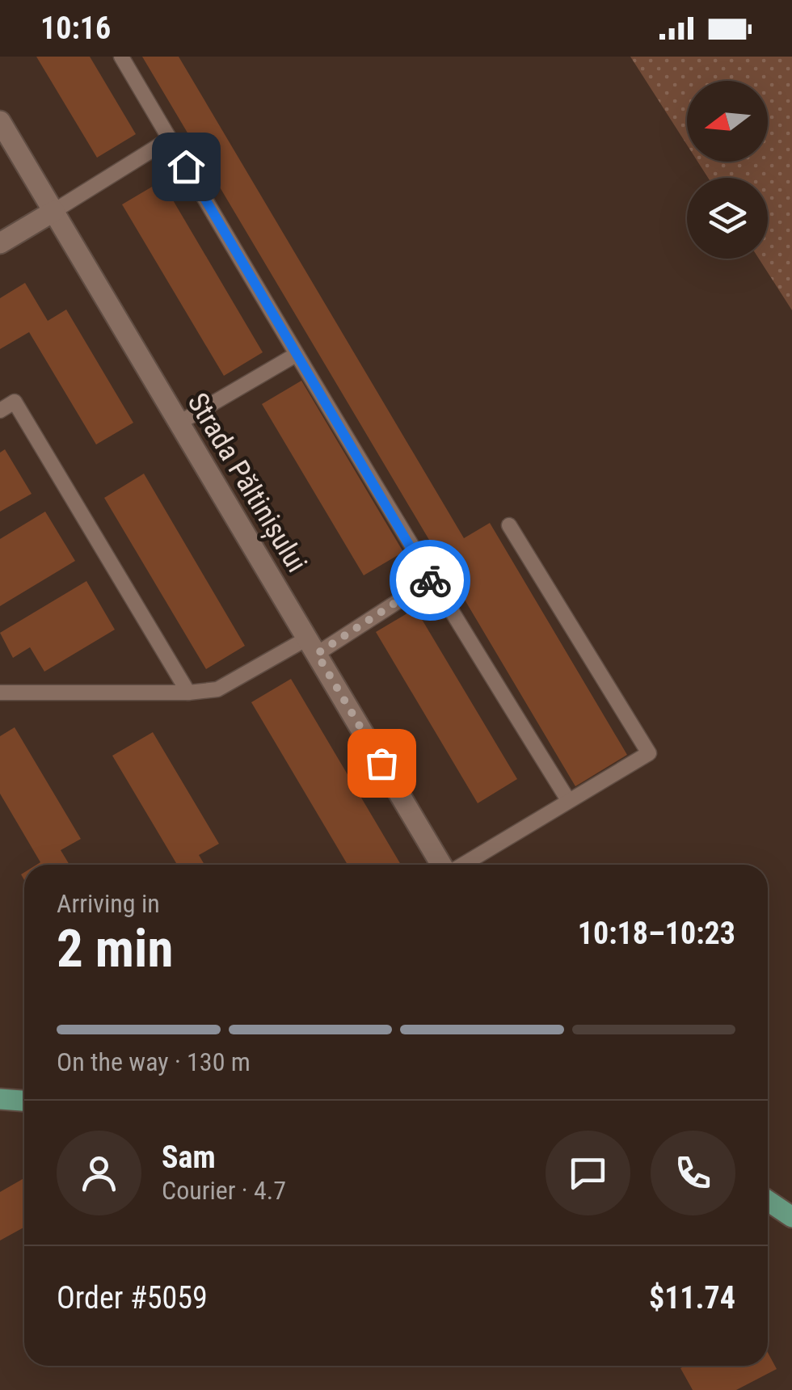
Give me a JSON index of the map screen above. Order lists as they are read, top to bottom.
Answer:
{
  "streets": {
    "street": ["Strada Păltinișului"]
  },
  "north": "left",
  "page": {
    "status": "10:16",
    "heading": ["2 min", "Arriving in", "10:18–10:23"],
    "panel": [
      "Sam",
      "Courier · 4.7",
      "Order #5059",
      "$11.74"
    ],
    "bar": "On the way · 130 m"
  }
}
